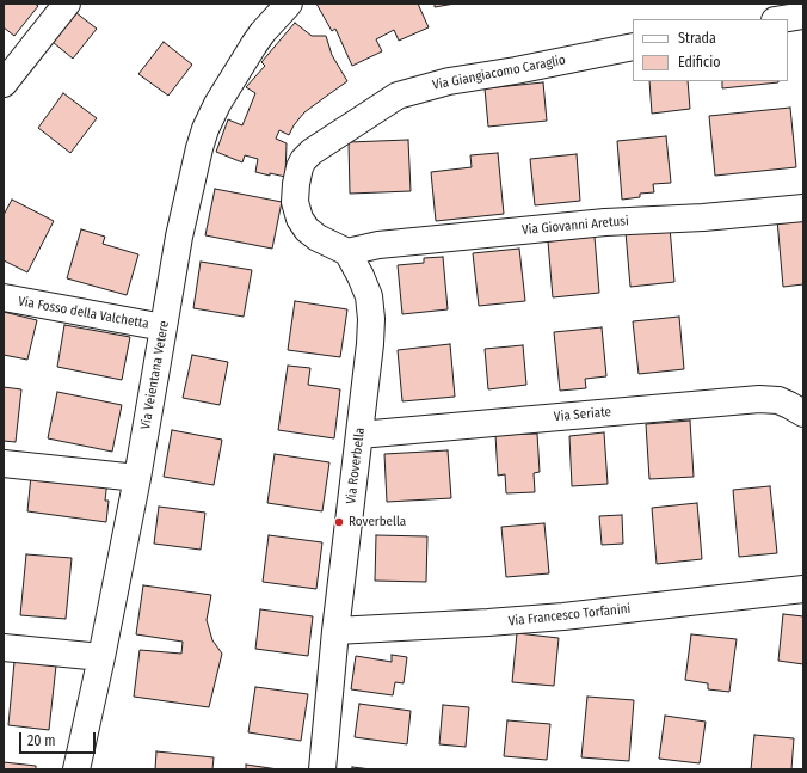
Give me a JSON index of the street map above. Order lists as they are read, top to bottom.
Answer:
{
  "streets": {
    "street": [
      "Via Giangiacomo Caraglio",
      "Via Giovanni Aretusi",
      "Via Fosso della Valchetta",
      "Via Veientana Vetere",
      "Via Seriate",
      "Via Roverbella",
      "Via Francesco Torfanini"
    ]
  },
  "crossings": [
    ["Via Giangiacomo Caraglio", "Via Giovanni Aretusi"],
    ["Via Giangiacomo Caraglio", "Via Roverbella"],
    ["Via Giovanni Aretusi", "Via Roverbella"],
    ["Via Fosso della Valchetta", "Via Veientana Vetere"],
    ["Via Seriate", "Via Roverbella"],
    ["Via Roverbella", "Via Francesco Torfanini"]
  ],
  "places": ["Roverbella"],
  "legend": ["Strada", "Edificio"],
  "scale_bar": "20 m"
}
